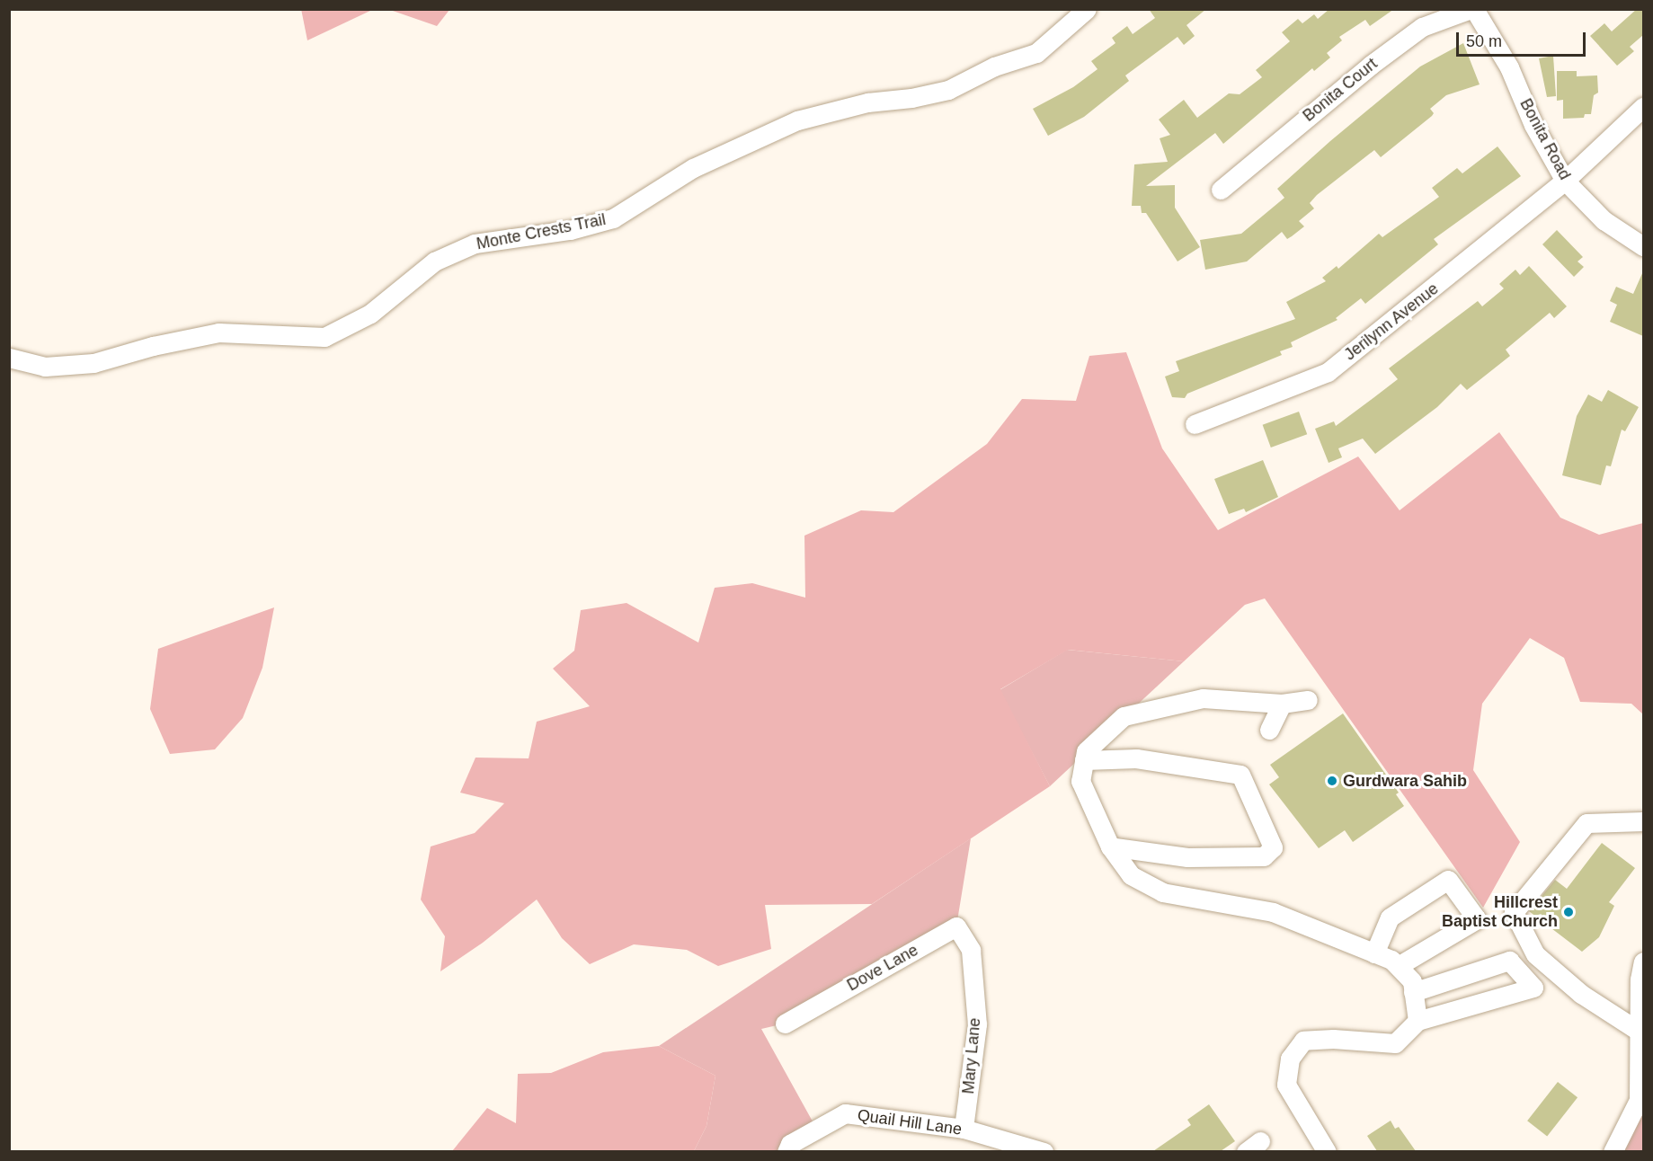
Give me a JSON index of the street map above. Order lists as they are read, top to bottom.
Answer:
{
  "streets": {
    "street": [
      "Bonita Court",
      "Bonita Road",
      "Monte Crests Trail",
      "Jerilynn Avenue",
      "Dove Lane",
      "Mary Lane",
      "Quail Hill Lane"
    ]
  },
  "crossings": [
    ["Bonita Court", "Bonita Road"],
    ["Bonita Road", "Jerilynn Avenue"],
    ["Dove Lane", "Mary Lane"],
    ["Mary Lane", "Quail Hill Lane"]
  ],
  "places": ["Gurdwara Sahib", "Hillcrest Baptist Church"],
  "scale_bar": "50 m"
}
